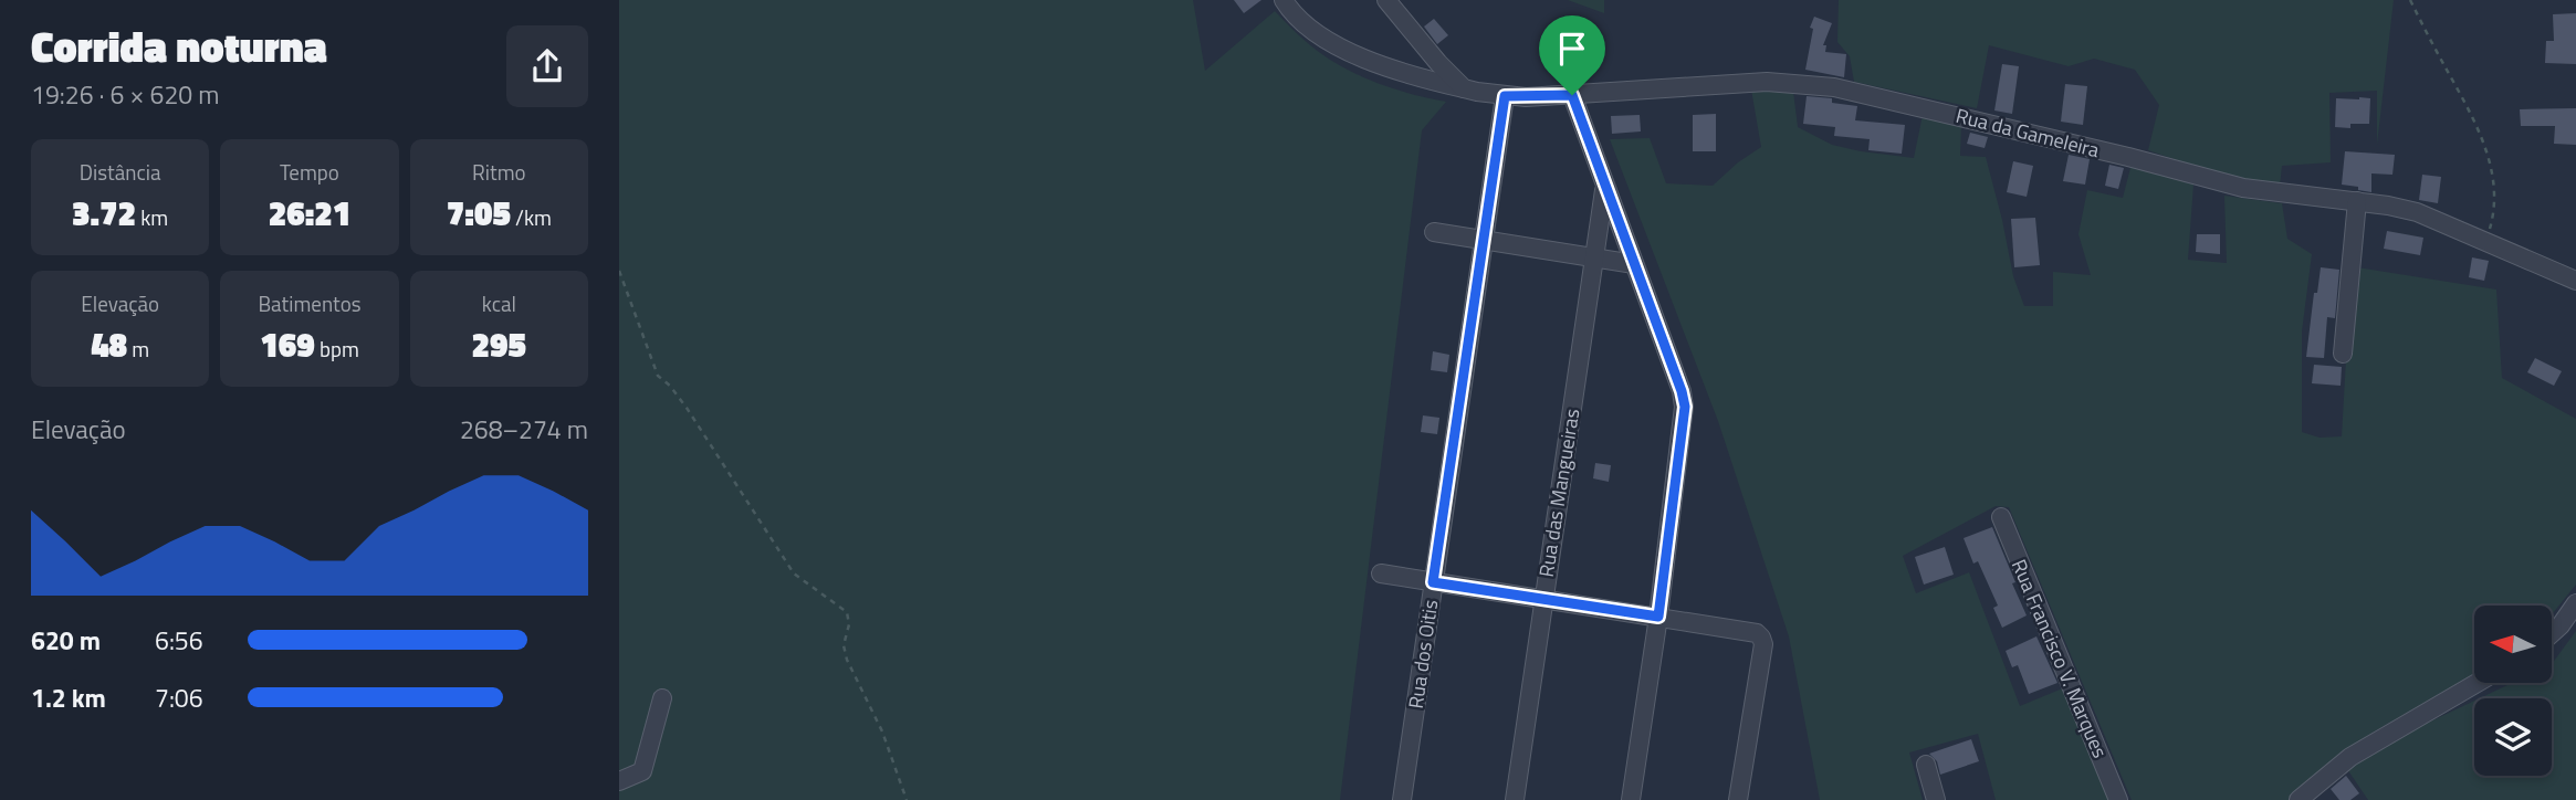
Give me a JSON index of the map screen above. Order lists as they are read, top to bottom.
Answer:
{
  "streets": {
    "street": [
      "Rua da Gameleira",
      "Rua das Mangueiras",
      "Rua dos Oitis",
      "Rua Francisco V. Marques"
    ]
  },
  "crossings": [
    ["Rua da Gameleira", "Rua dos Oitis"]
  ],
  "north": "left",
  "page": {
    "heading": ["Corrida noturna", "19:26 · 6 × 620 m"],
    "stats": [
      ["Distância", "3.72 km"],
      ["Tempo", "26:21"],
      ["Ritmo", "7:05 /km"],
      ["Elevação", "48 m"],
      ["Batimentos", "169 bpm"],
      ["kcal", "295"]
    ],
    "chart": ["Elevação", "268–274 m"],
    "list": [
      {
        "name": "620 m",
        "note": "6:56"
      },
      {
        "name": "1.2 km",
        "note": "7:06"
      }
    ]
  }
}
